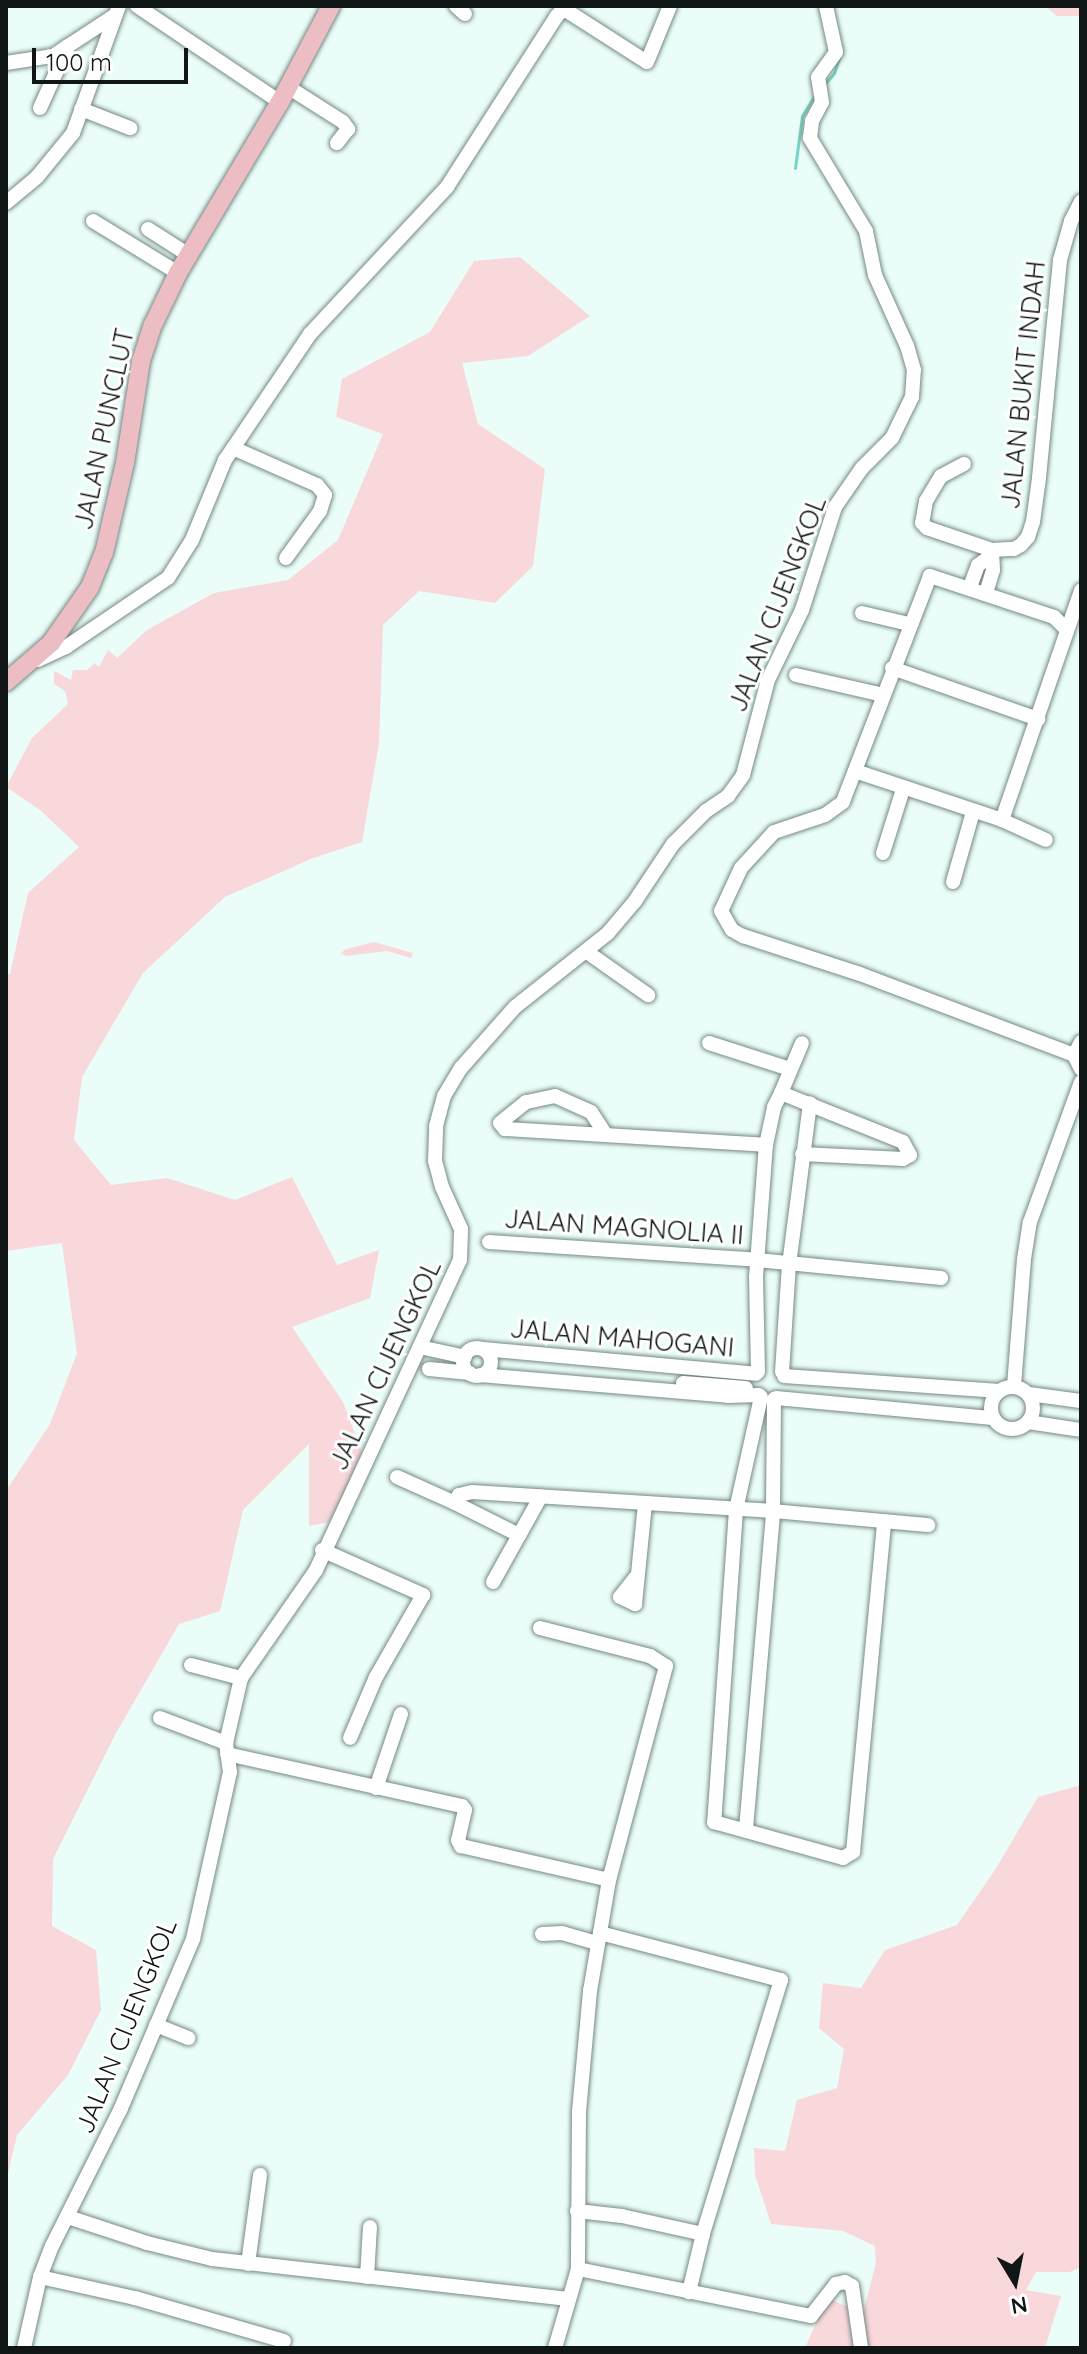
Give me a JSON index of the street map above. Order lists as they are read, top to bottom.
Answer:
{
  "streets": {
    "main road": ["JALAN PUNCLUT"],
    "street": ["JALAN BUKIT INDAH", "JALAN CIJENGKOL", "JALAN MAGNOLIA II"]
  },
  "scale_bar": "100 m",
  "north": "bottom"
}
